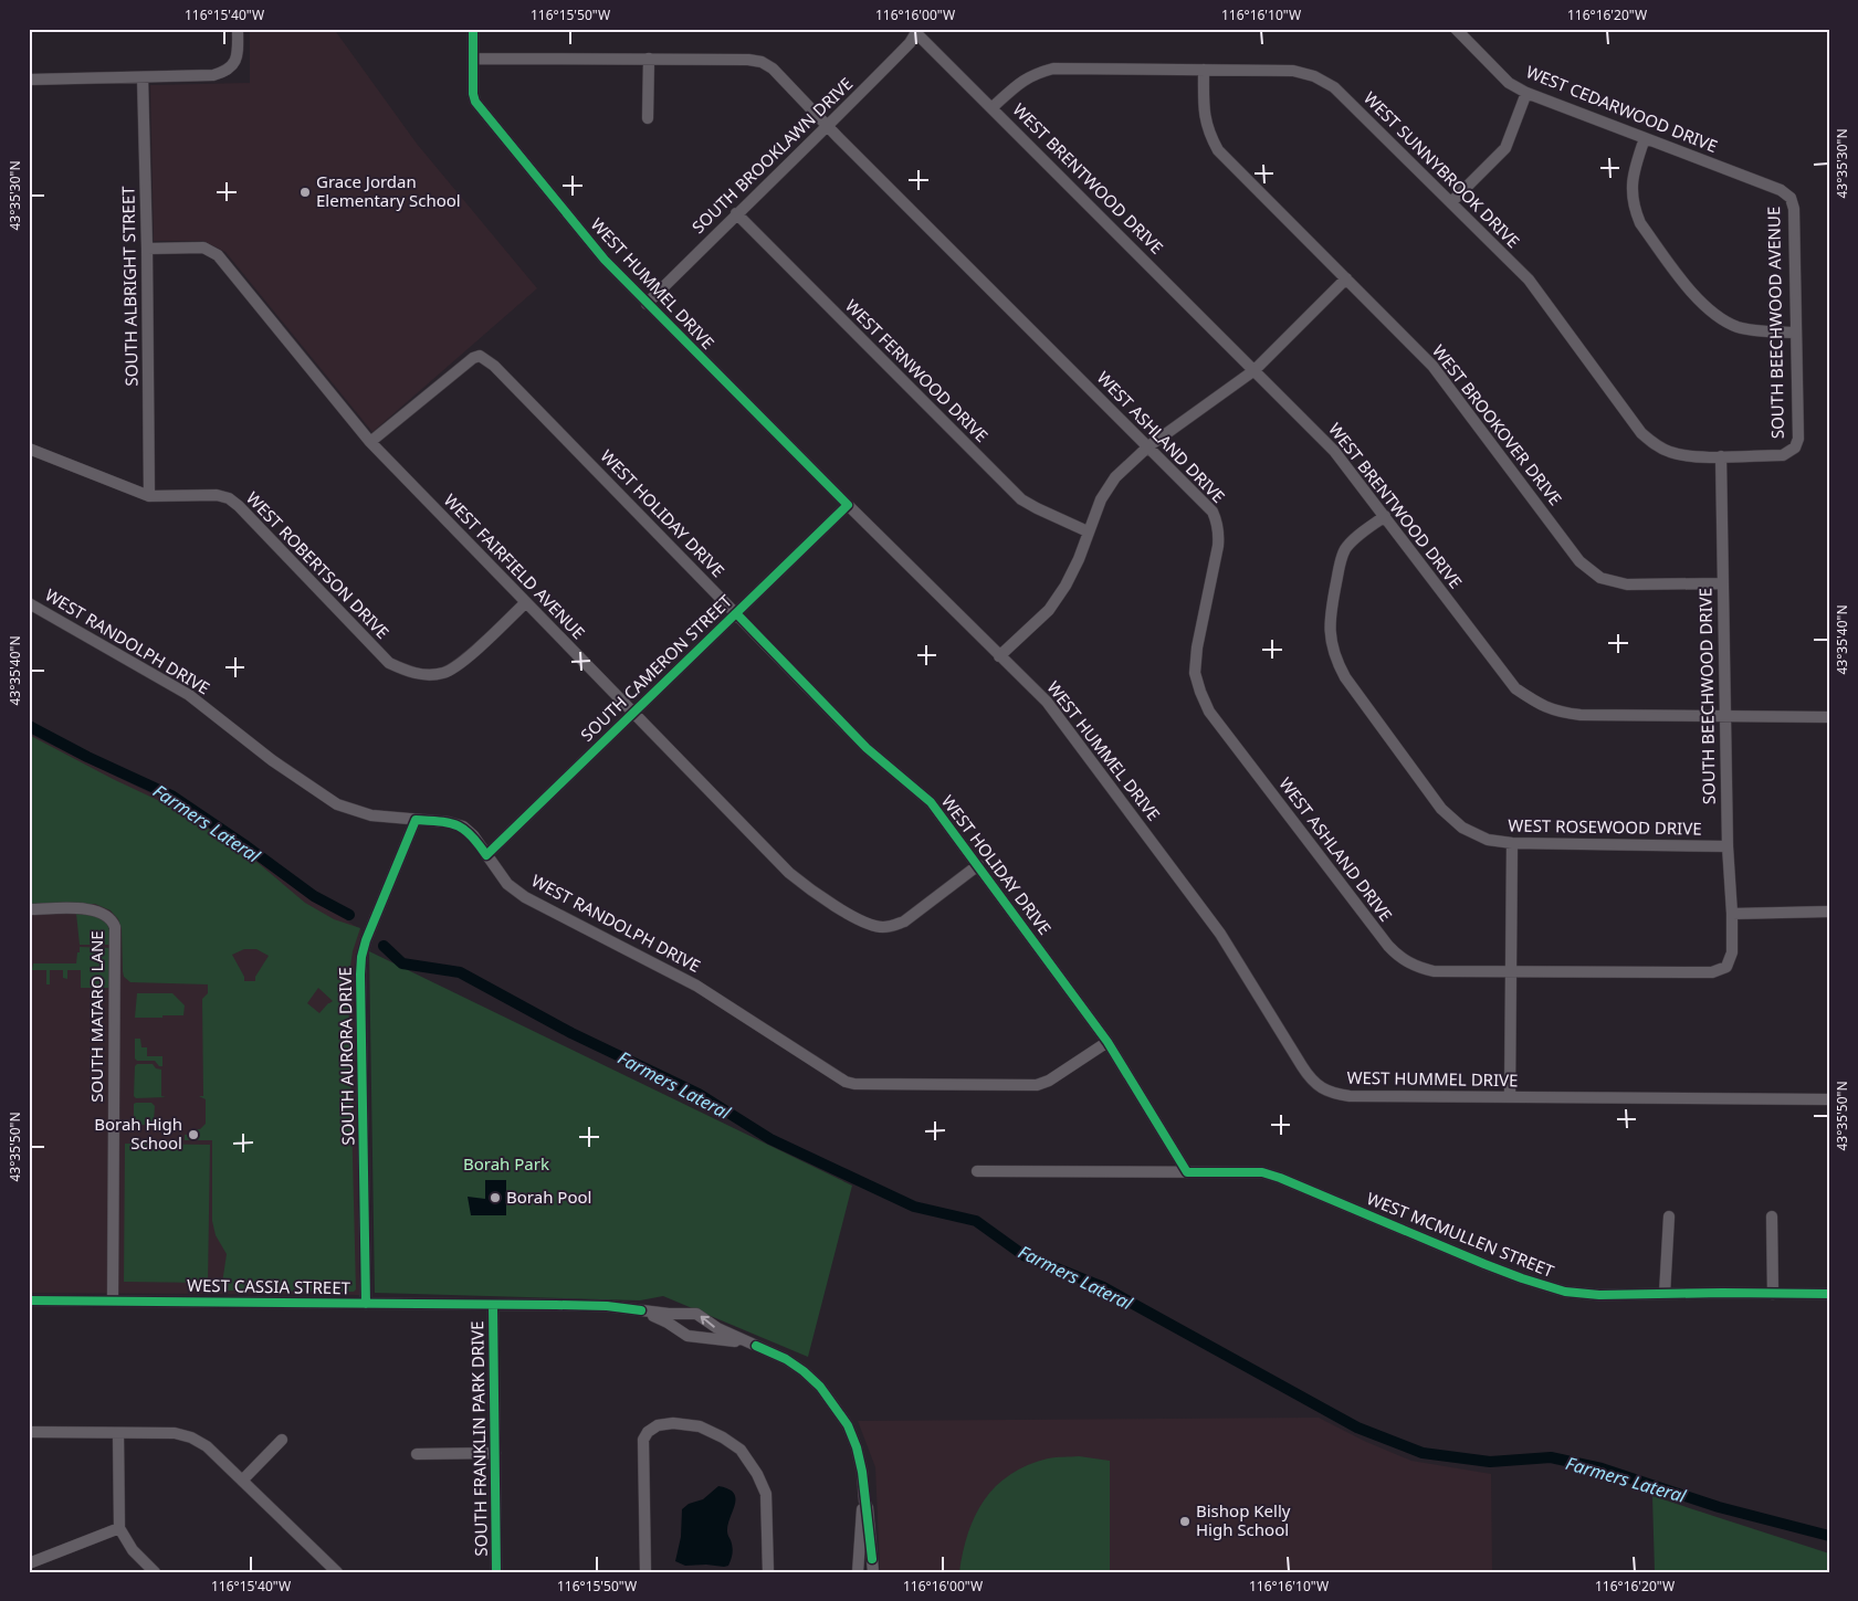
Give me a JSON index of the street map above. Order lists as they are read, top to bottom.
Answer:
{
  "streets": {
    "street": [
      "WEST CEDARWOOD DRIVE",
      "SOUTH BROOKLAWN DRIVE",
      "WEST SUNNYBROOK DRIVE",
      "WEST BRENTWOOD DRIVE",
      "WEST HUMMEL DRIVE",
      "SOUTH ALBRIGHT STREET",
      "SOUTH BEECHWOOD AVENUE",
      "WEST FERNWOOD DRIVE",
      "WEST BROOKOVER DRIVE",
      "WEST ASHLAND DRIVE",
      "WEST HOLIDAY DRIVE",
      "WEST ROBERTSON DRIVE",
      "WEST FAIRFIELD AVENUE",
      "WEST RANDOLPH DRIVE",
      "SOUTH CAMERON STREET",
      "SOUTH BEECHWOOD DRIVE",
      "WEST ROSEWOOD DRIVE",
      "SOUTH MATARO LANE",
      "SOUTH AURORA DRIVE",
      "WEST MCMULLEN STREET",
      "WEST CASSIA STREET",
      "SOUTH FRANKLIN PARK DRIVE"
    ]
  },
  "crossings": [
    ["WEST CEDARWOOD DRIVE", "SOUTH BEECHWOOD AVENUE"],
    ["SOUTH BROOKLAWN DRIVE", "WEST BRENTWOOD DRIVE"],
    ["SOUTH BROOKLAWN DRIVE", "WEST HUMMEL DRIVE"],
    ["SOUTH BROOKLAWN DRIVE", "WEST FERNWOOD DRIVE"],
    ["SOUTH BROOKLAWN DRIVE", "WEST ASHLAND DRIVE"],
    ["WEST SUNNYBROOK DRIVE", "WEST BRENTWOOD DRIVE"],
    ["WEST SUNNYBROOK DRIVE", "SOUTH BEECHWOOD AVENUE"],
    ["WEST SUNNYBROOK DRIVE", "WEST BROOKOVER DRIVE"],
    ["WEST SUNNYBROOK DRIVE", "SOUTH BEECHWOOD DRIVE"],
    ["WEST BRENTWOOD DRIVE", "SOUTH BEECHWOOD DRIVE"],
    ["WEST BRENTWOOD DRIVE", "WEST ROSEWOOD DRIVE"],
    ["WEST HUMMEL DRIVE", "WEST ASHLAND DRIVE"],
    ["WEST HUMMEL DRIVE", "SOUTH CAMERON STREET"],
    ["SOUTH ALBRIGHT STREET", "WEST ROBERTSON DRIVE"],
    ["SOUTH ALBRIGHT STREET", "WEST FAIRFIELD AVENUE"],
    ["WEST BROOKOVER DRIVE", "SOUTH BEECHWOOD DRIVE"],
    ["WEST ASHLAND DRIVE", "SOUTH BEECHWOOD DRIVE"],
    ["WEST HOLIDAY DRIVE", "WEST FAIRFIELD AVENUE"],
    ["WEST HOLIDAY DRIVE", "WEST RANDOLPH DRIVE"],
    ["WEST HOLIDAY DRIVE", "SOUTH CAMERON STREET"],
    ["WEST HOLIDAY DRIVE", "WEST MCMULLEN STREET"],
    ["WEST ROBERTSON DRIVE", "WEST FAIRFIELD AVENUE"],
    ["WEST FAIRFIELD AVENUE", "SOUTH CAMERON STREET"],
    ["WEST RANDOLPH DRIVE", "SOUTH CAMERON STREET"],
    ["WEST RANDOLPH DRIVE", "SOUTH AURORA DRIVE"],
    ["SOUTH BEECHWOOD DRIVE", "WEST ROSEWOOD DRIVE"],
    ["SOUTH MATARO LANE", "WEST CASSIA STREET"],
    ["SOUTH AURORA DRIVE", "WEST CASSIA STREET"],
    ["WEST CASSIA STREET", "SOUTH FRANKLIN PARK DRIVE"]
  ],
  "water": ["Farmers Lateral"],
  "parks": ["Borah Park"],
  "places": [
    "Grace Jordan Elementary School",
    "Borah High School",
    "Borah Pool",
    "Bishop Kelly High School"
  ],
  "coordinates": [
    "116°15'40\"W",
    "116°15'50\"W",
    "116°16'00\"W",
    "116°16'10\"W",
    "116°16'20\"W",
    "43°35'30\"N",
    "43°35'40\"N",
    "43°35'50\"N"
  ]
}
